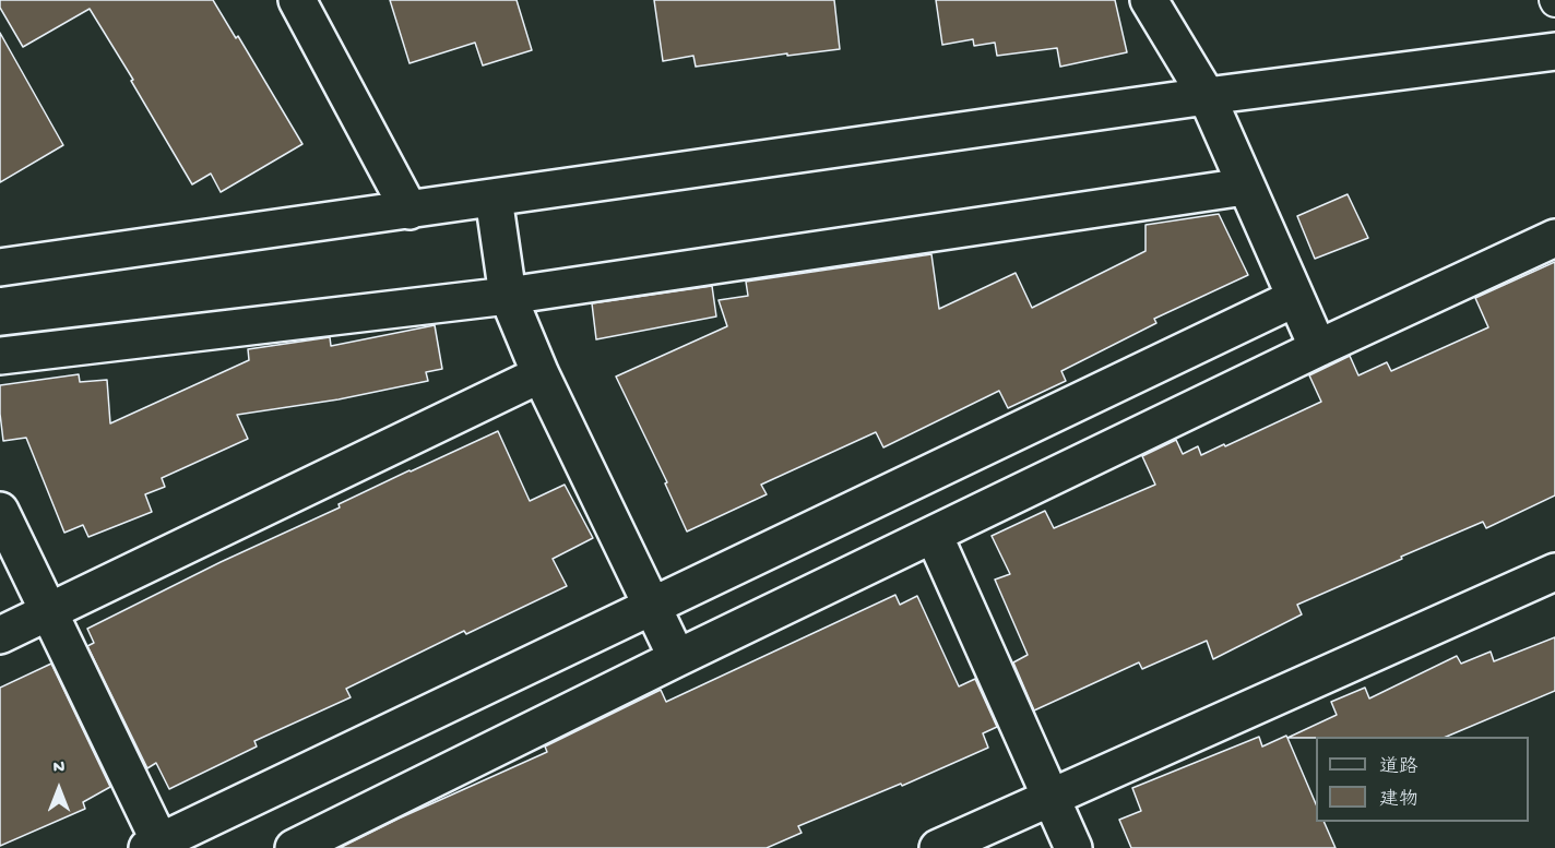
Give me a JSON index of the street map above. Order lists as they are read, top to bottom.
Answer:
{
  "legend": ["道路", "建物"],
  "north": "top"
}
